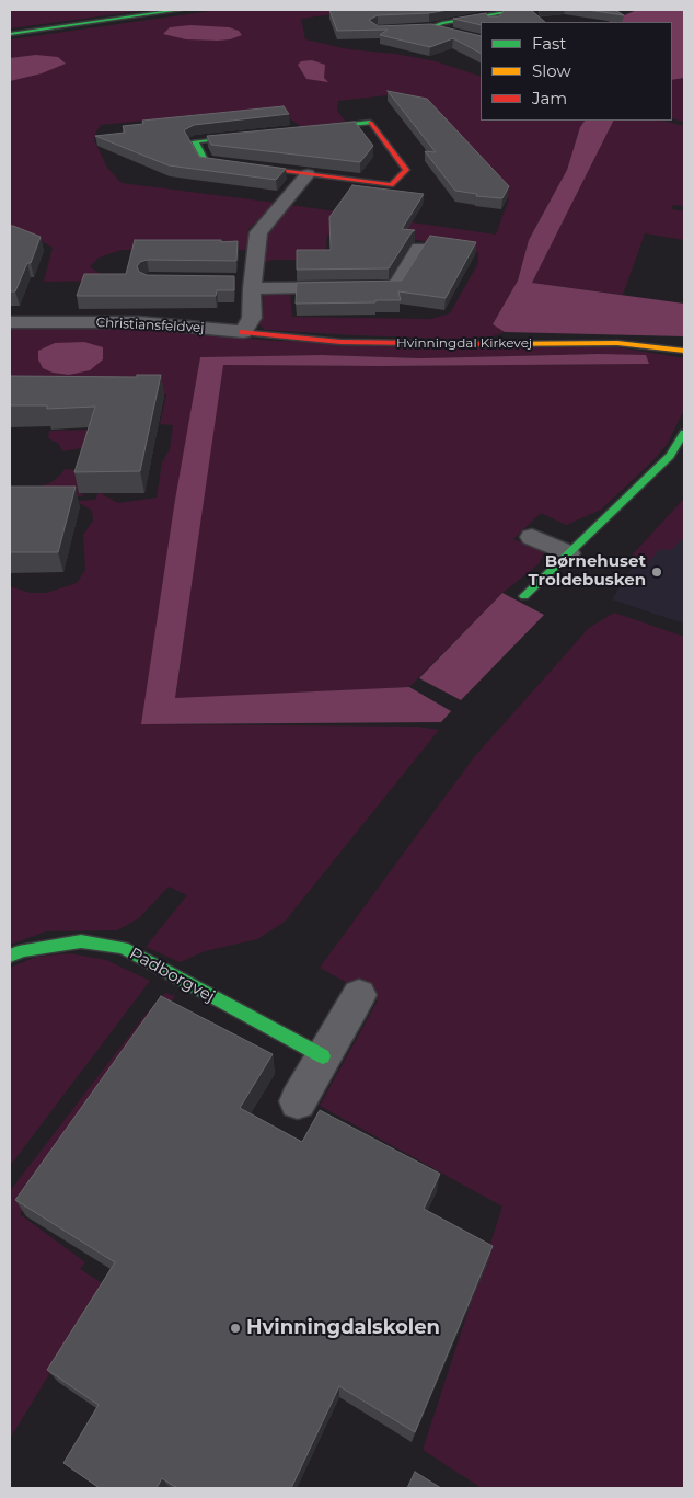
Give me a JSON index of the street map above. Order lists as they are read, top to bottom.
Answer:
{
  "streets": {
    "street": ["Christiansfeldvej", "Hvinningdal Kirkevej", "Padborgvej"]
  },
  "crossings": [
    ["Christiansfeldvej", "Hvinningdal Kirkevej"]
  ],
  "places": ["Børnehuset Troldebusken", "Hvinningdalskolen"],
  "legend": ["Fast", "Slow", "Jam"]
}
